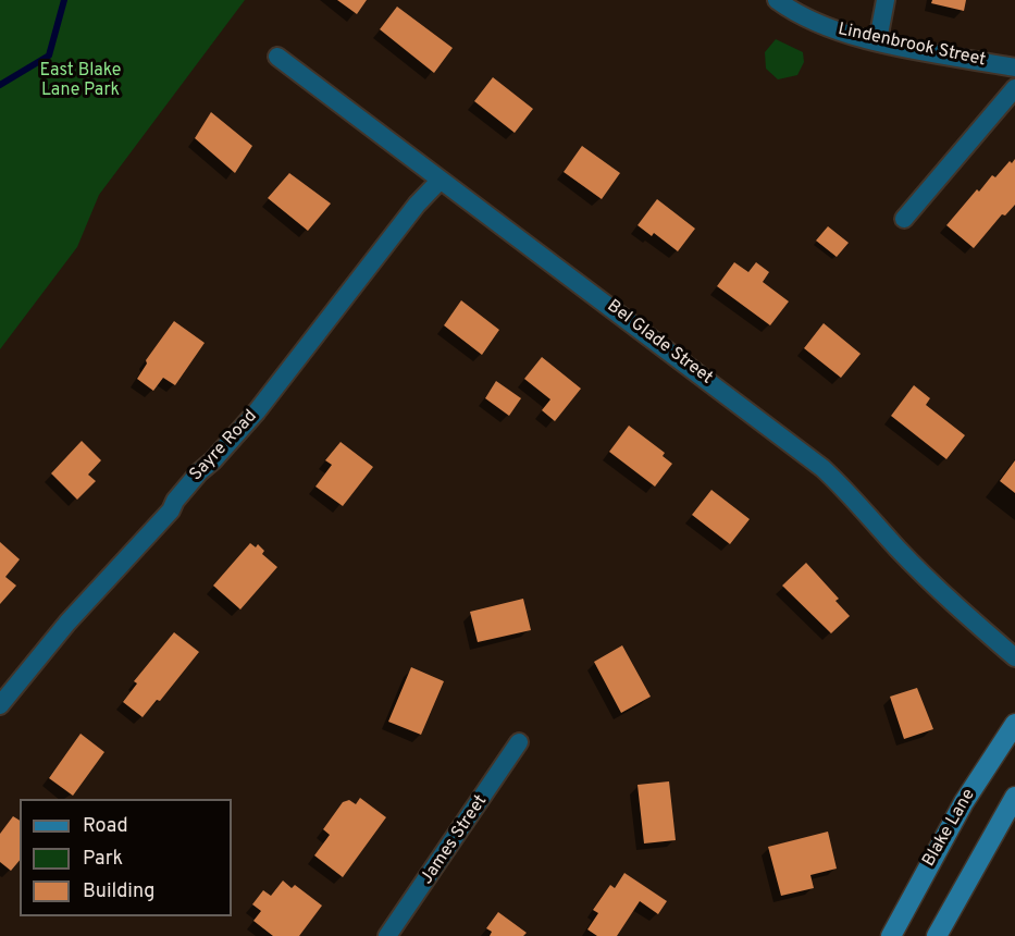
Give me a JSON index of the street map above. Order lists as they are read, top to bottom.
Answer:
{
  "streets": {
    "main road": ["Blake Lane"],
    "street": [
      "Lindenbrook Street",
      "Bel Glade Street",
      "Sayre Road",
      "James Street"
    ]
  },
  "crossings": [
    ["Bel Glade Street", "Sayre Road"]
  ],
  "parks": ["East Blake Lane Park"],
  "legend": ["Road", "Park", "Building"]
}
